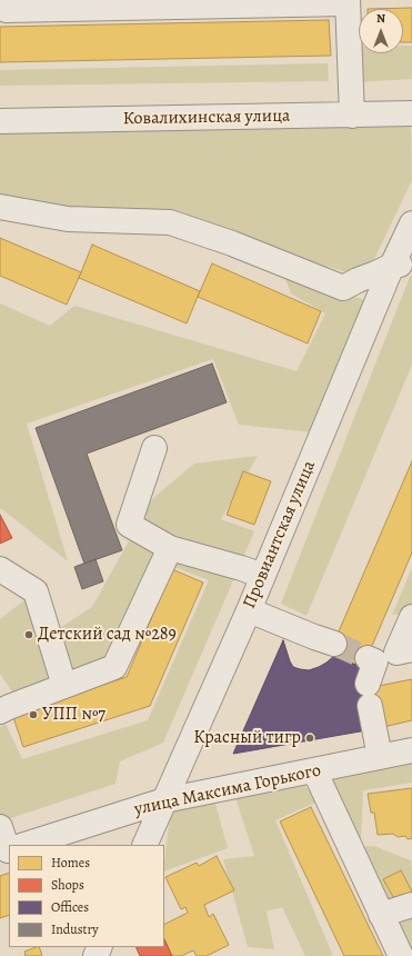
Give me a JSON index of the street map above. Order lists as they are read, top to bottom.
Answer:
{
  "streets": {
    "street": ["Ковалихинская улица", "Провиантская улица", "улица Максима Горького"]
  },
  "crossings": [
    ["Провиантская улица", "улица Максима Горького"]
  ],
  "places": ["Детский сад №289", "УПП №7", "Красный тигр"],
  "legend": [
    "Homes",
    "Shops",
    "Offices",
    "Industry"
  ],
  "north": "top"
}
